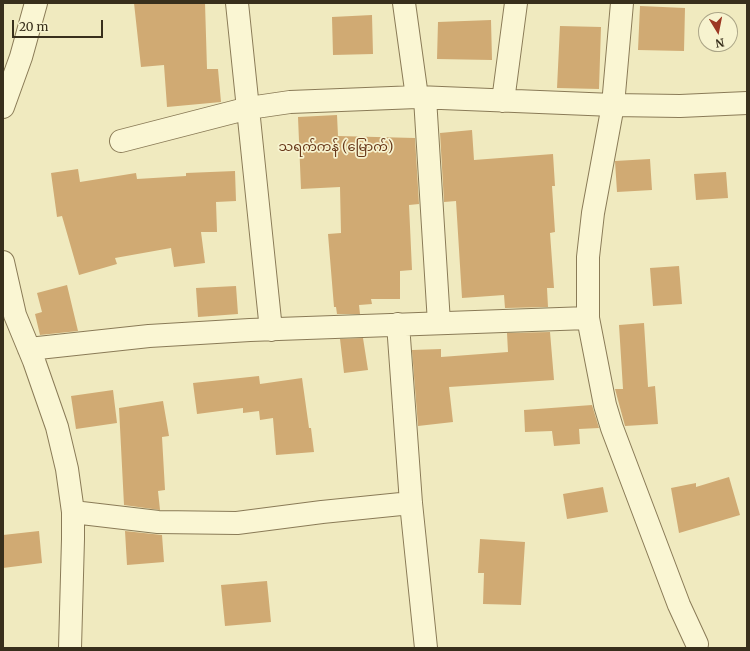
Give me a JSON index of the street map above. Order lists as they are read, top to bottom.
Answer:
{
  "districts": ["သရက်ကန် (မြောက်)"],
  "scale_bar": "20 m",
  "north": "bottom"
}
